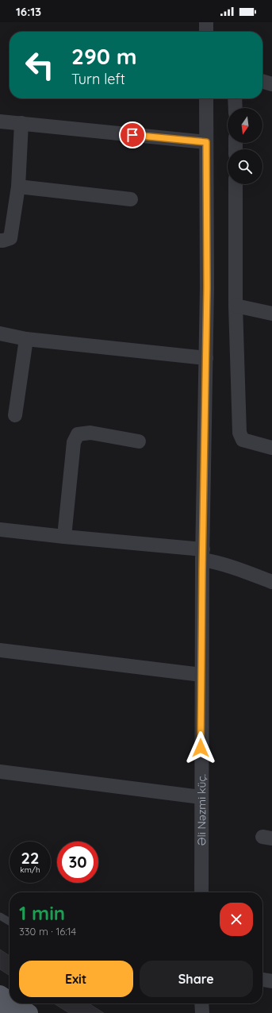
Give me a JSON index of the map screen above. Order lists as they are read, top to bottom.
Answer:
{
  "streets": {
    "street": ["Əli Nəzmi küç."]
  },
  "north": "bottom",
  "page": {
    "status": "16:13",
    "turn": ["290 m", "Turn left"],
    "speed": "22 km/h",
    "limit": "30",
    "heading": ["1 min", "330 m · 16:14"],
    "buttons": ["Exit", "Share"]
  }
}
